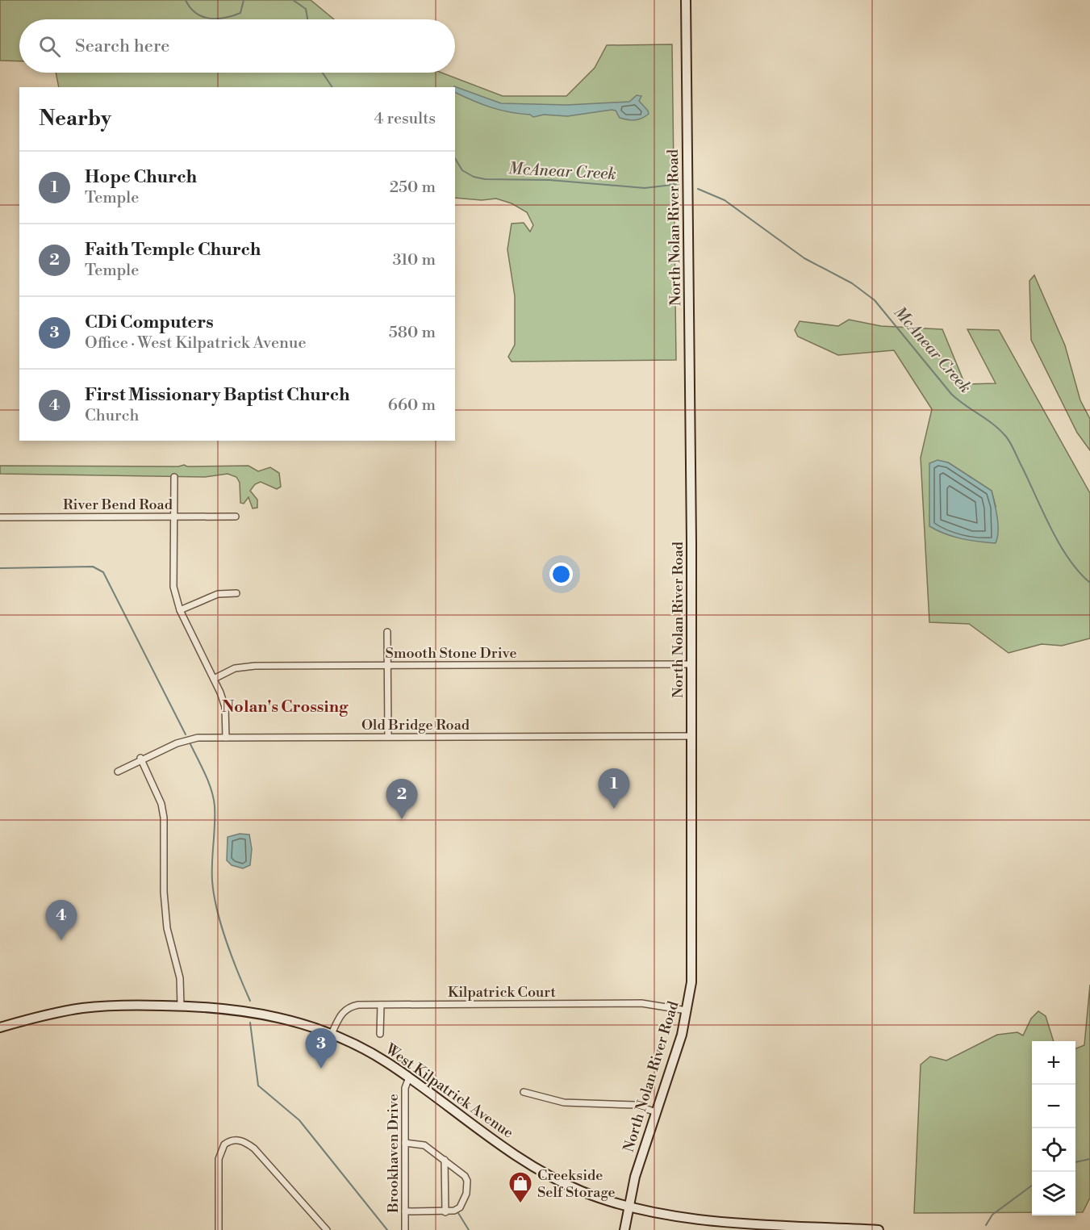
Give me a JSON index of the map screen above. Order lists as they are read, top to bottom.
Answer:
{
  "streets": {
    "main road": ["North Nolan River Road", "West Kilpatrick Avenue"],
    "street": [
      "River Bend Road",
      "Smooth Stone Drive",
      "Old Bridge Road",
      "Kilpatrick Court",
      "Brookhaven Drive"
    ]
  },
  "crossings": [
    ["North Nolan River Road", "Smooth Stone Drive"],
    ["North Nolan River Road", "Old Bridge Road"],
    ["North Nolan River Road", "Kilpatrick Court"],
    ["North Nolan River Road", "West Kilpatrick Avenue"],
    ["Kilpatrick Court", "West Kilpatrick Avenue"],
    ["West Kilpatrick Avenue", "Brookhaven Drive"]
  ],
  "districts": ["Nolan's Crossing"],
  "water": ["McAnear Creek"],
  "places": {
    "shop": ["Creekside Self Storage"]
  },
  "page": {
    "search": "Search here",
    "heading": ["Nearby", "4 results"],
    "list": [
      {
        "mark": "1",
        "name": "Hope Church",
        "note": "Temple",
        "value": "250 m"
      },
      {
        "mark": "2",
        "name": "Faith Temple Church",
        "note": "Temple",
        "value": "310 m"
      },
      {
        "mark": "3",
        "name": "CDi Computers",
        "note": "Office · West Kilpatrick Avenue",
        "value": "580 m"
      },
      {
        "mark": "4",
        "name": "First Missionary Baptist Church",
        "note": "Church",
        "value": "660 m"
      }
    ],
    "pins": [
      "1",
      "2",
      "4",
      "3"
    ],
    "map_buttons": ["+", "−"]
  }
}
